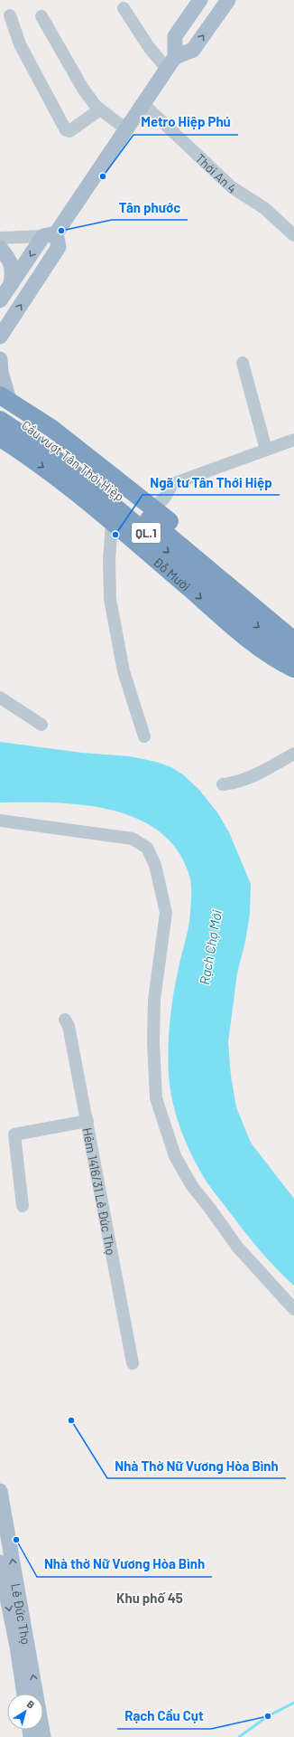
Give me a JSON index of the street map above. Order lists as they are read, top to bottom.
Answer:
{
  "streets": {
    "highway": ["Cầu vượt Tân Thới Hiệp", "QL.1", "Đỗ Mười"],
    "main road": ["Lê Đức Thọ"],
    "street": ["Thới An 4", "Hẻm 1416/31 Lê Đức Thọ"]
  },
  "crossings": [
    ["Cầu vượt Tân Thới Hiệp", "QL.1"]
  ],
  "districts": ["Khu phố 45"],
  "water": ["Rạch Chợ Mới"],
  "places": [
    "Metro Hiệp Phú",
    "Tân phước",
    "Ngã tư Tân Thới Hiệp",
    "Nhà Thờ Nữ Vương Hòa Bình",
    "Nhà thờ Nữ Vương Hòa Bình",
    "Rạch Cầu Cụt"
  ],
  "north": "top right"
}
